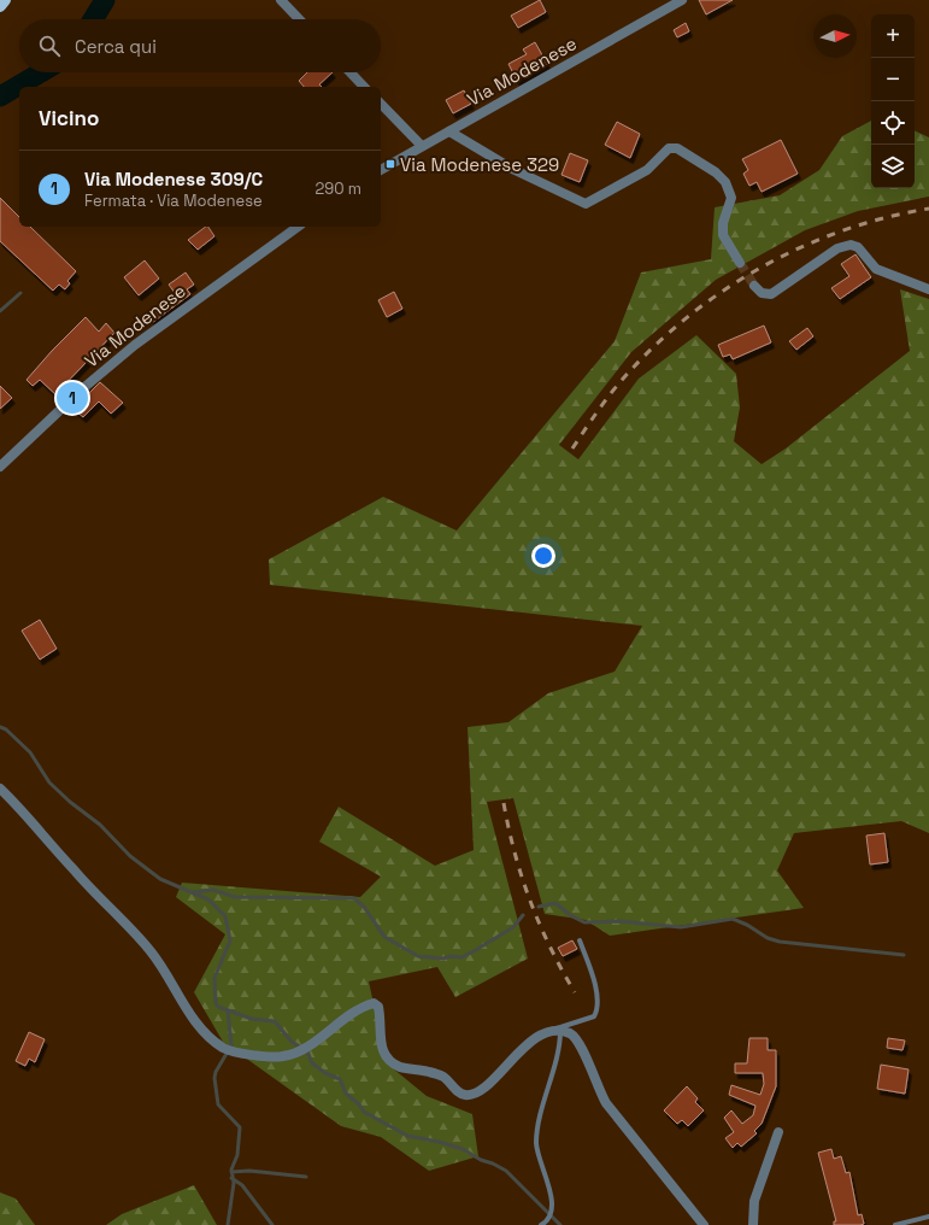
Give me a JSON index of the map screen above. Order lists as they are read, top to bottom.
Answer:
{
  "streets": {
    "street": ["Via Modenese"]
  },
  "places": {
    "transit": ["Via Modenese 329"]
  },
  "north": "right",
  "page": {
    "map_buttons": ["+", "−"],
    "search": "Cerca qui",
    "heading": "Vicino",
    "list": [
      {
        "mark": "1",
        "name": "Via Modenese 309/C",
        "note": "Fermata · Via Modenese",
        "value": "290 m"
      }
    ],
    "pins": "1"
  }
}
